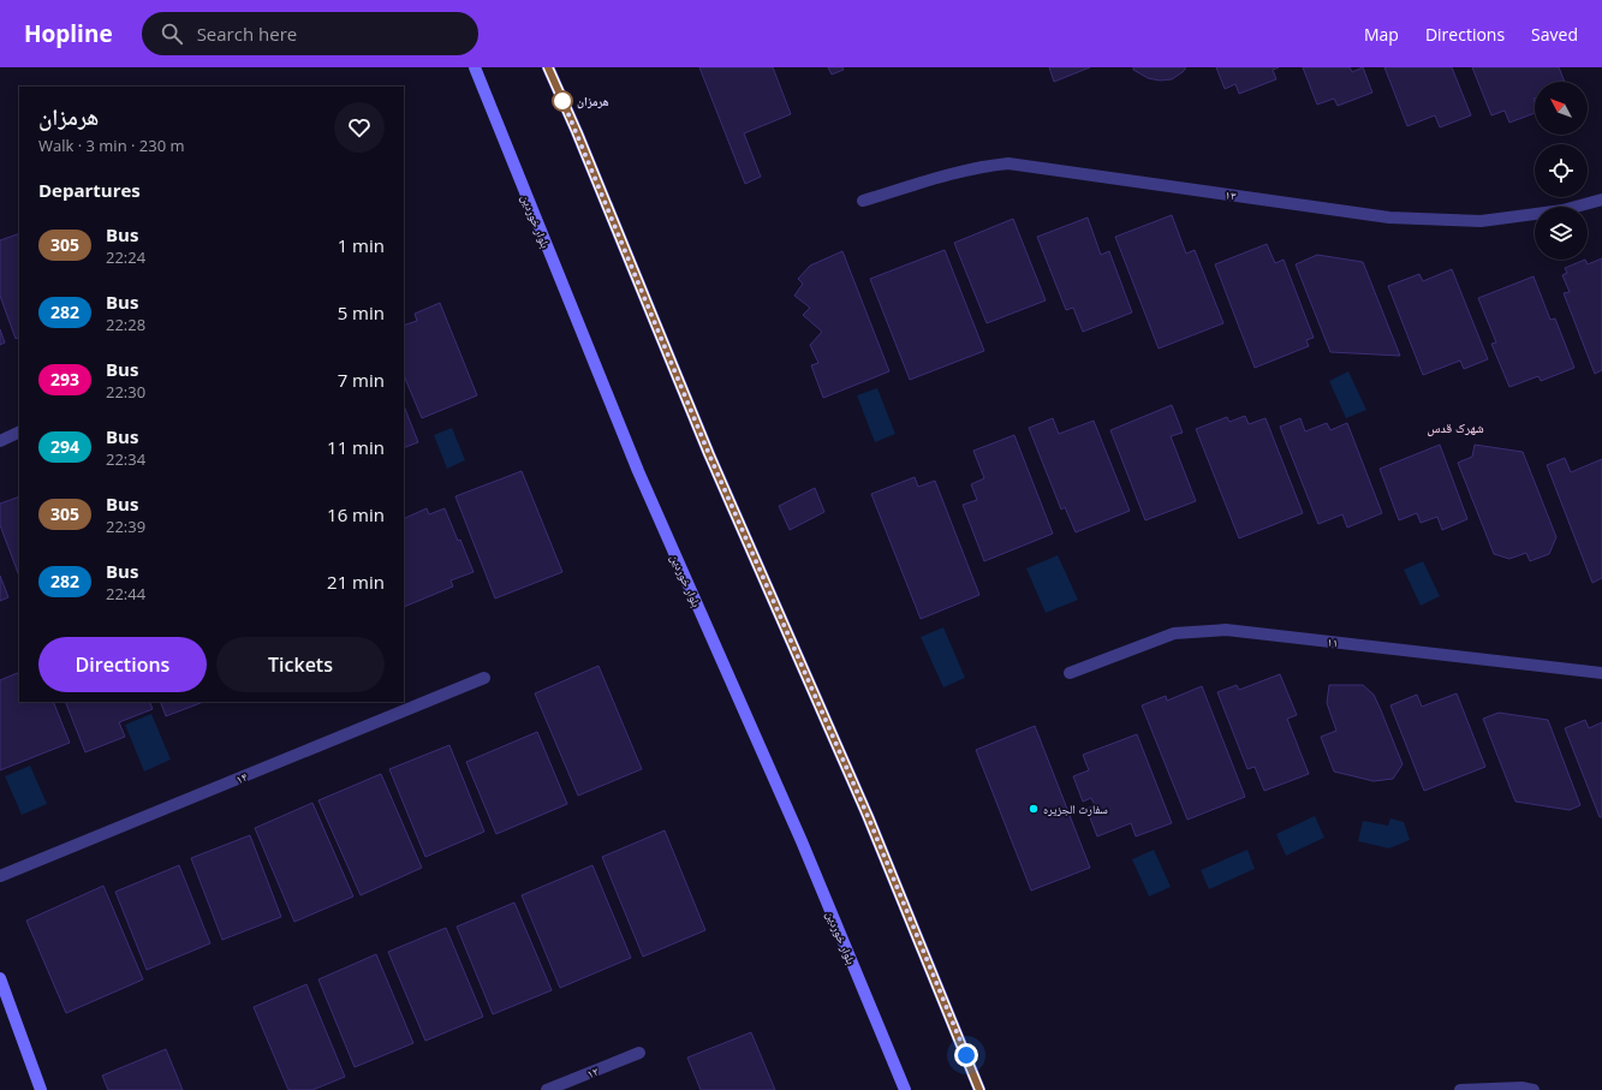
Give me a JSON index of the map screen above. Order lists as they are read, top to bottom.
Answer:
{
  "streets": {
    "main road": ["بلوار خوردین"],
    "street": [
      "۱۳",
      "۱۱",
      "۱۴",
      "۱۲"
    ]
  },
  "districts": ["شهرک قدس"],
  "places": ["هرمزان", "سفارت الجزیره"],
  "lines": ["bus line 305"],
  "north": "top left",
  "page": {
    "header": "Hopline",
    "search": "Search here",
    "nav": ["Map", "Directions", "Saved"],
    "heading": [
      ["هرمزان", "Walk · 3 min · 230 m"],
      "Departures"
    ],
    "list": [
      {
        "mark": "305",
        "name": "Bus",
        "note": "22:24",
        "value": "1 min"
      },
      {
        "mark": "282",
        "name": "Bus",
        "note": "22:28",
        "value": "5 min"
      },
      {
        "mark": "293",
        "name": "Bus",
        "note": "22:30",
        "value": "7 min"
      },
      {
        "mark": "294",
        "name": "Bus",
        "note": "22:34",
        "value": "11 min"
      },
      {
        "mark": "305",
        "name": "Bus",
        "note": "22:39",
        "value": "16 min"
      },
      {
        "mark": "282",
        "name": "Bus",
        "note": "22:44",
        "value": "21 min"
      }
    ],
    "buttons": ["Directions", "Tickets"]
  }
}
